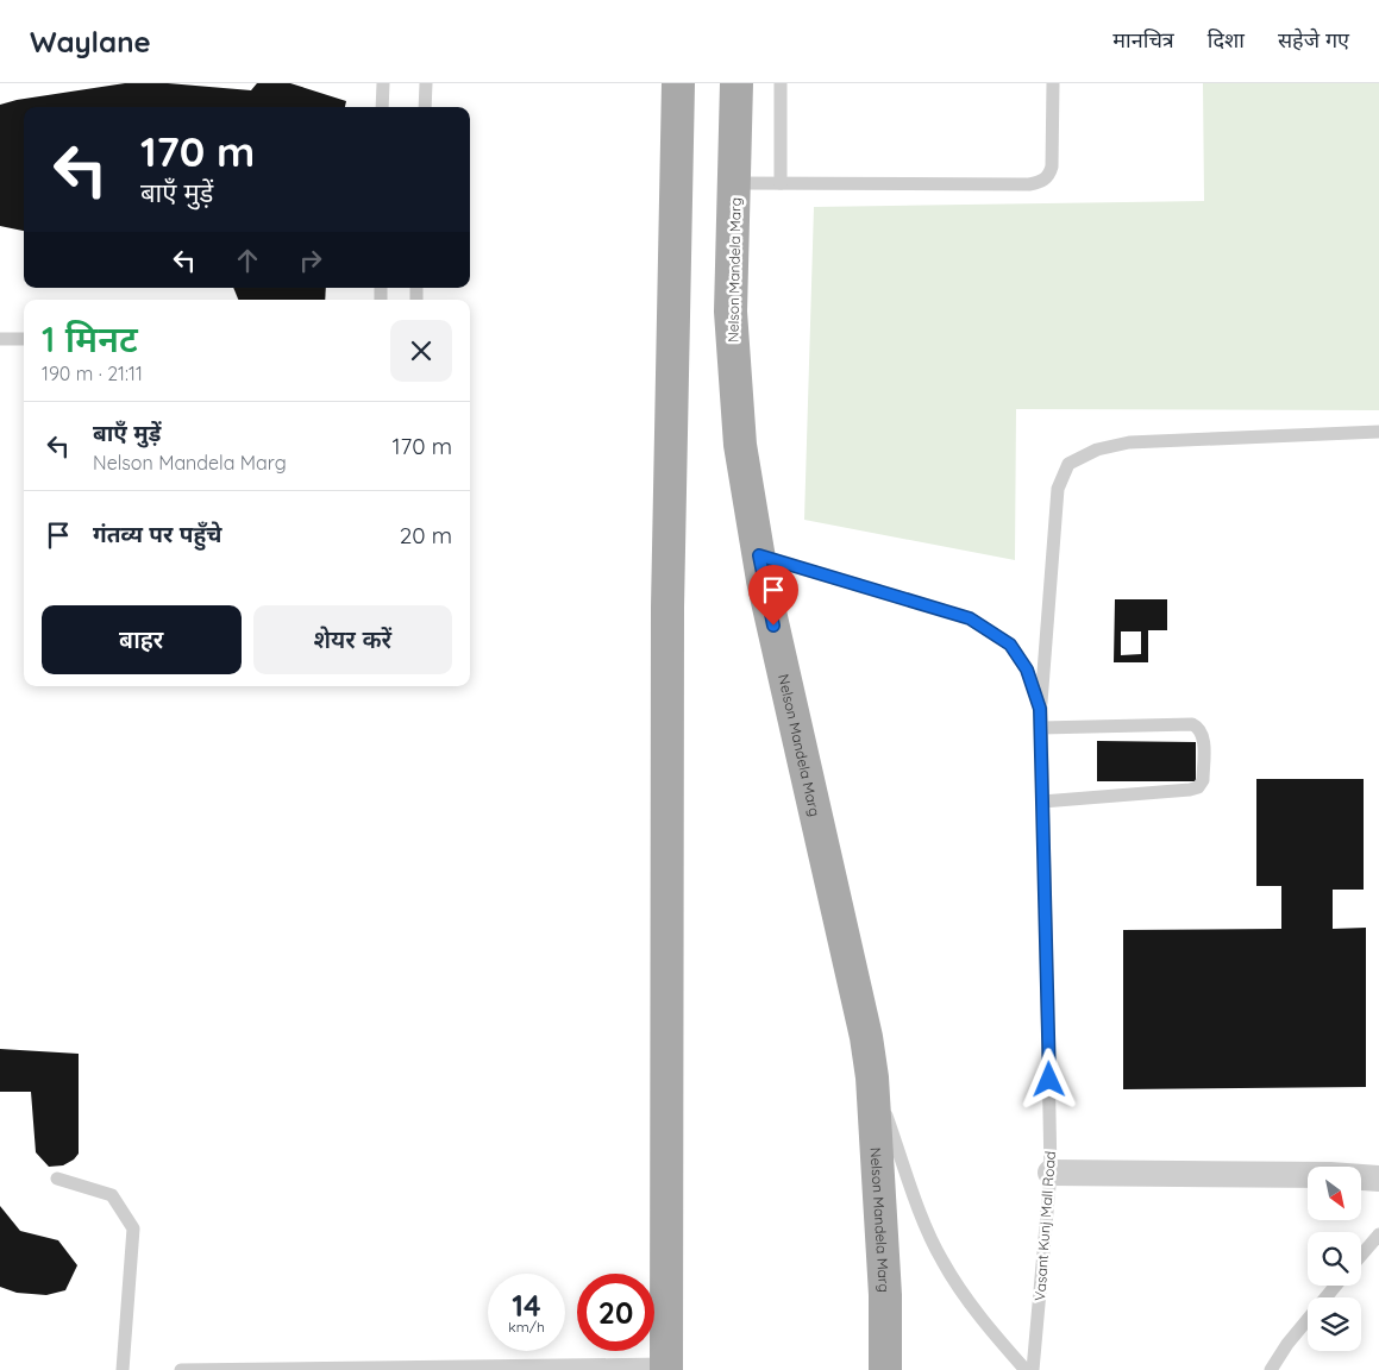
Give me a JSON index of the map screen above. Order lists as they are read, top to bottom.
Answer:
{
  "streets": {
    "main road": ["Nelson Mandela Marg"],
    "lane": ["Vasant Kunj Mall Road"]
  },
  "crossings": [
    ["Nelson Mandela Marg", "Vasant Kunj Mall Road"]
  ],
  "north": "bottom right",
  "page": {
    "header": "Waylane",
    "nav": ["मानचित्र", "दिशा", "सहेजे गए"],
    "turn": ["170 m", "बाएँ मुड़ें"],
    "heading": ["1 मिनट", "190 m · 21:11"],
    "list": [
      {
        "name": "बाएँ मुड़ें",
        "note": "Nelson Mandela Marg",
        "value": "170 m"
      },
      {
        "name": "गंतव्य पर पहुँचे",
        "value": "20 m"
      }
    ],
    "buttons": ["बाहर", "शेयर करें"],
    "speed": "14 km/h",
    "limit": "20"
  }
}
